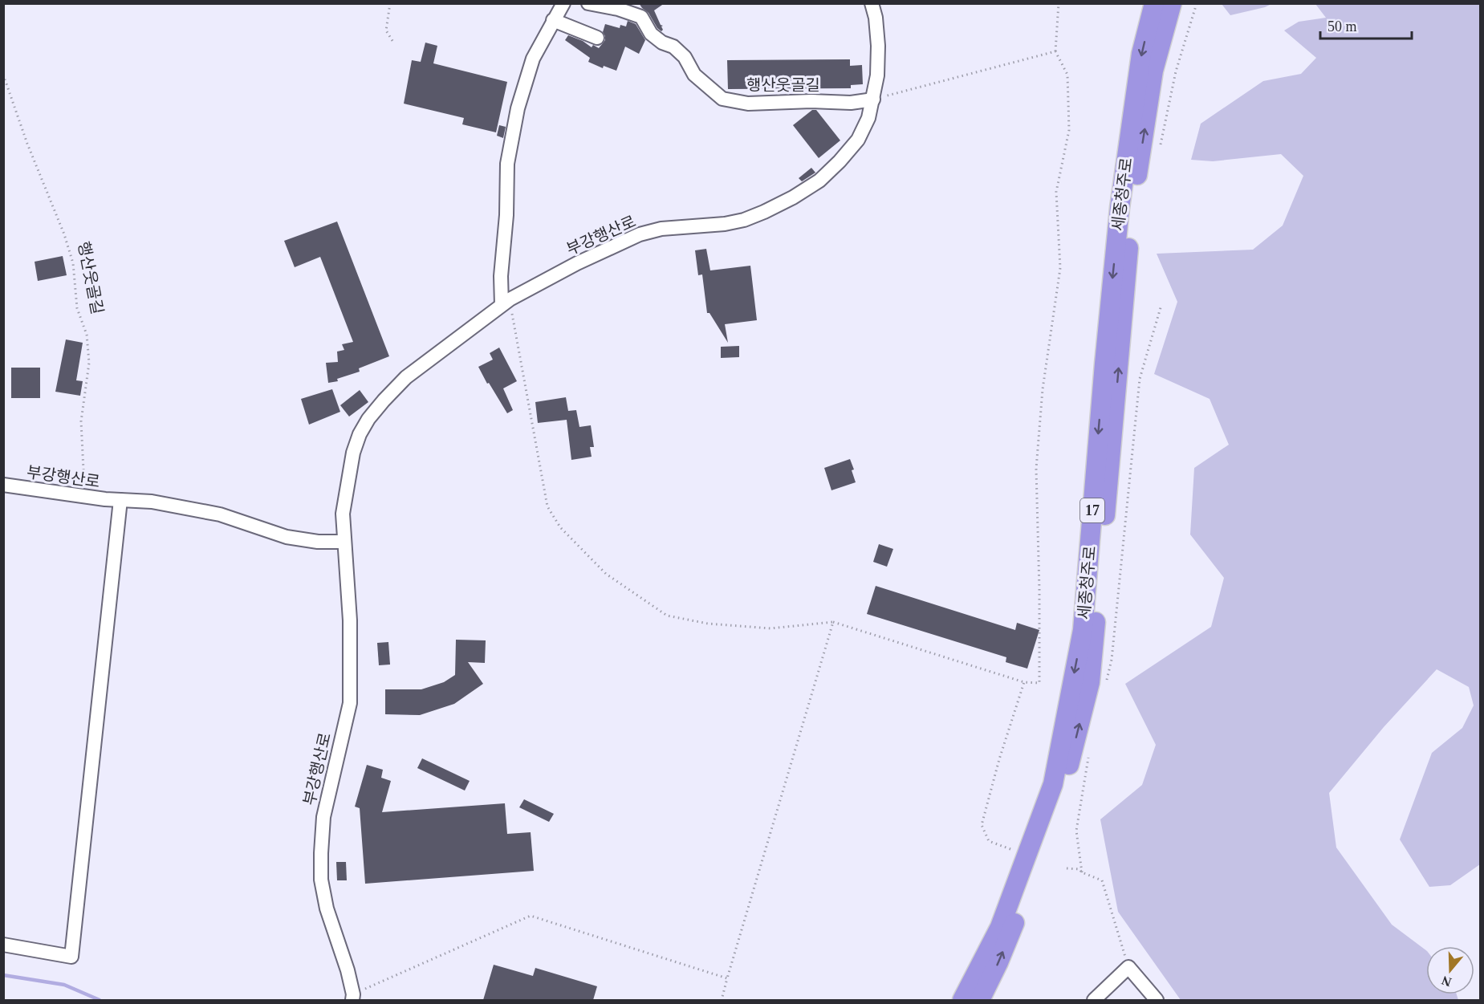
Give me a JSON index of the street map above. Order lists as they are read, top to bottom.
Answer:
{
  "streets": {
    "highway": ["세종청주로", "17"],
    "street": ["행산웃골길", "부강행산로"]
  },
  "crossings": [
    ["행산웃골길", "부강행산로"]
  ],
  "scale_bar": "50 m",
  "north": "bottom"
}
